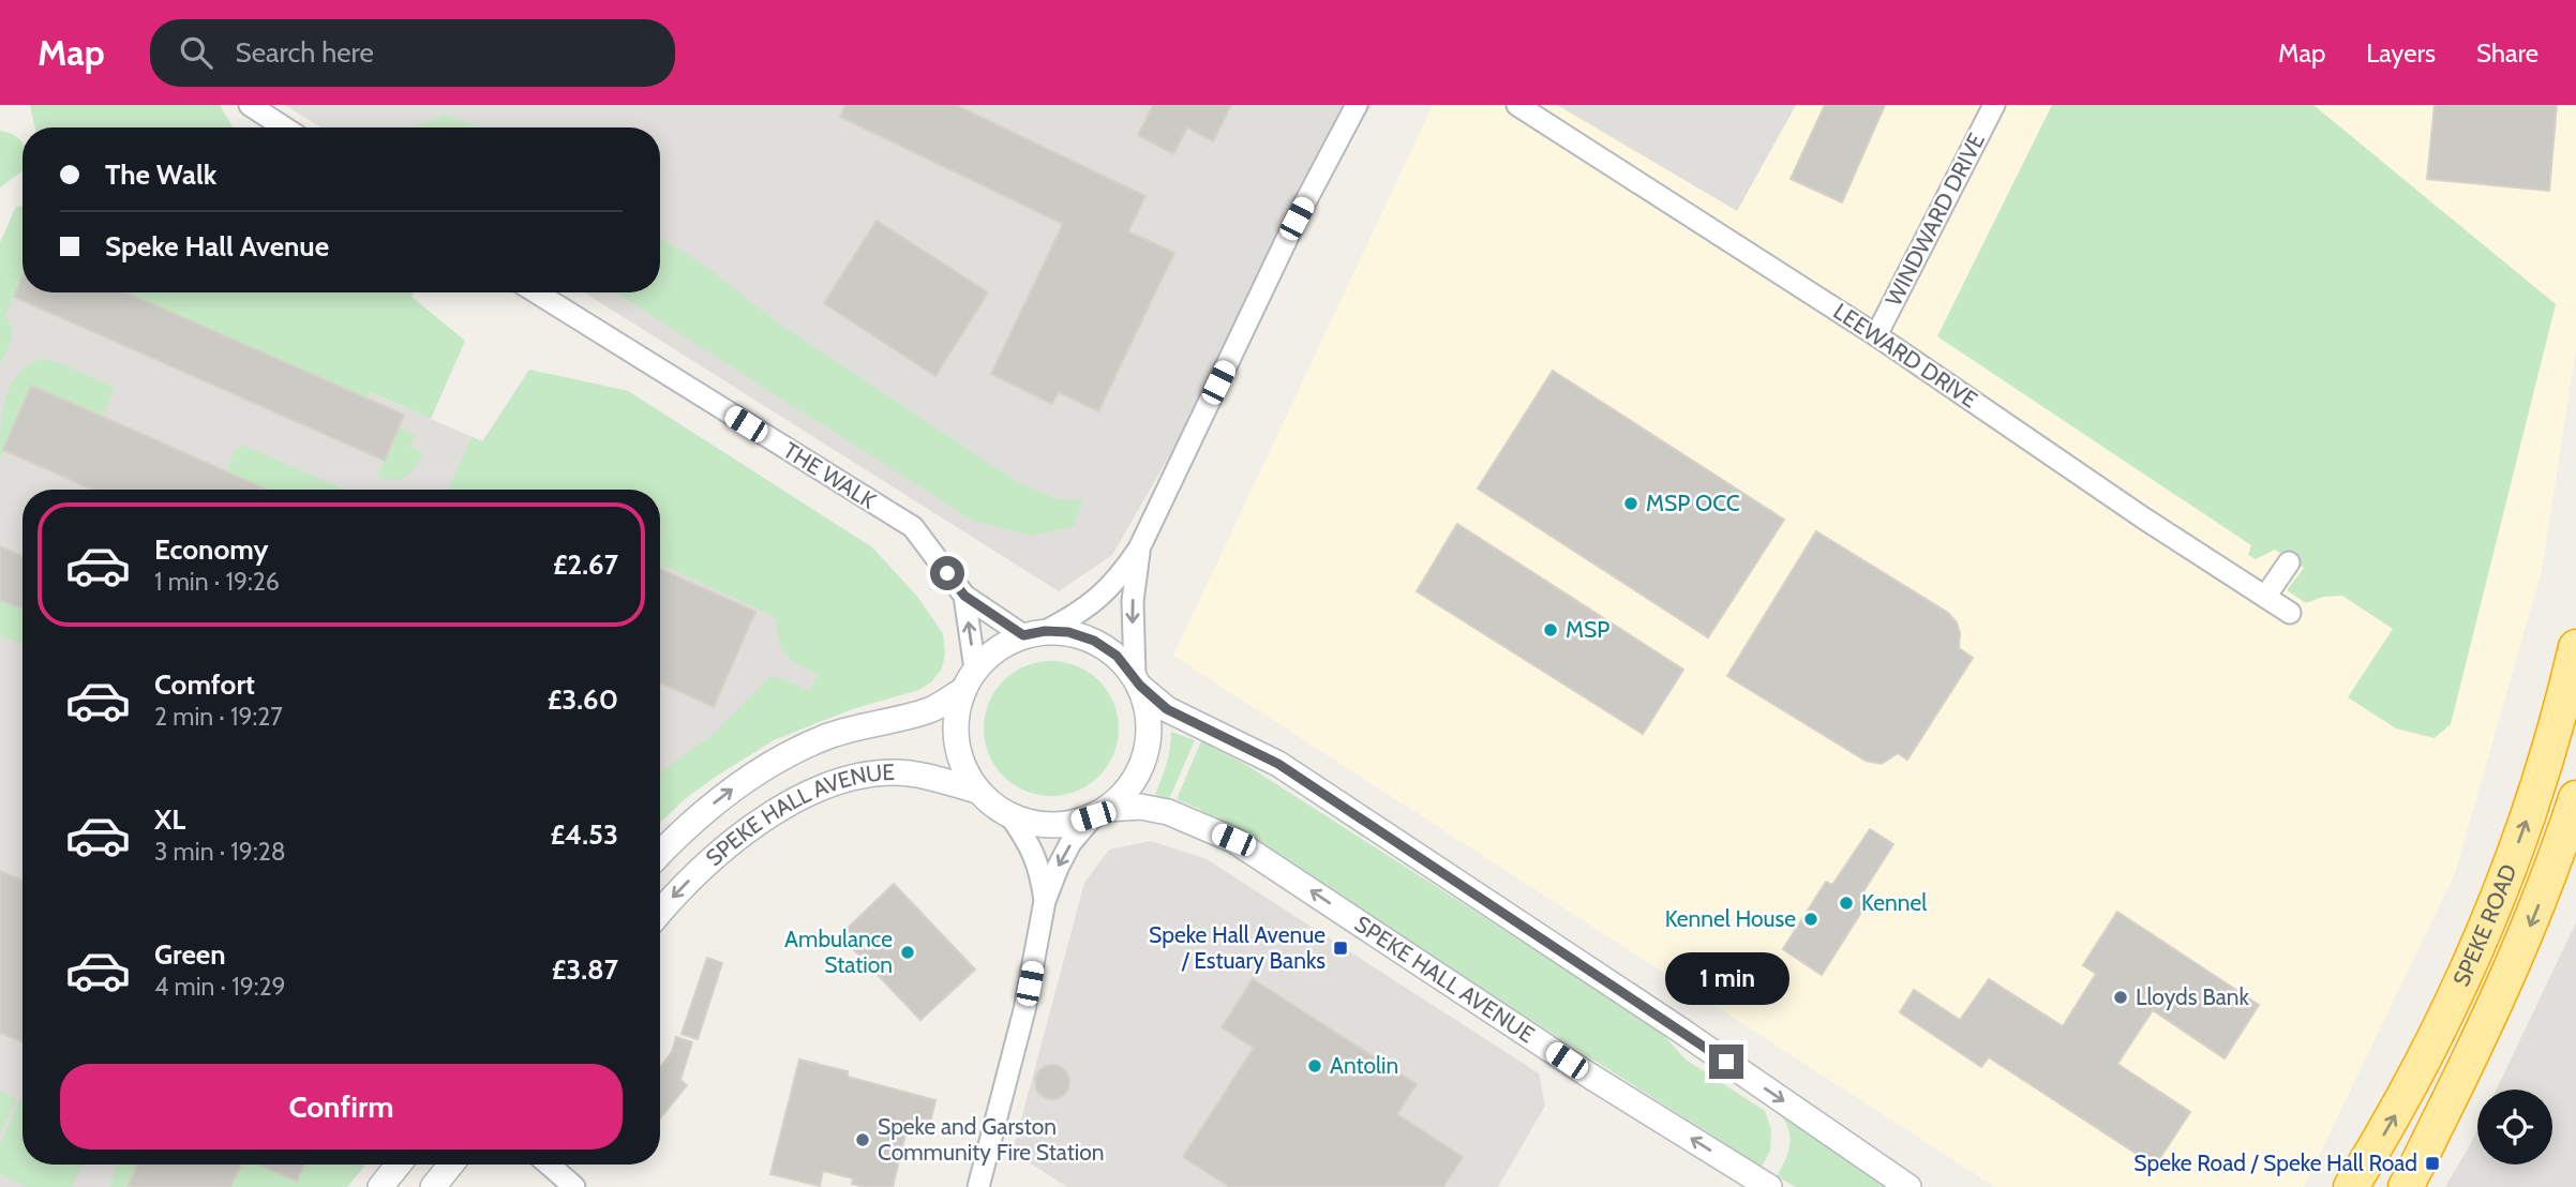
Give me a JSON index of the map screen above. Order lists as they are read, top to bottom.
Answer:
{
  "streets": {
    "highway": ["SPEKE ROAD"],
    "street": [
      "WINDWARD DRIVE",
      "LEEWARD DRIVE",
      "THE WALK",
      "SPEKE HALL AVENUE"
    ]
  },
  "crossings": [
    ["WINDWARD DRIVE", "LEEWARD DRIVE"],
    ["THE WALK", "SPEKE HALL AVENUE"]
  ],
  "places": {
    "other": [
      "MSP OCC",
      "MSP",
      "Kennel",
      "Kennel House",
      "Ambulance Station",
      "Lloyds Bank",
      "Antolin",
      "Speke and Garston Community Fire Station"
    ],
    "transit": ["Speke Hall Avenue / Estuary Banks", "Speke Road / Speke Hall Road"]
  },
  "page": {
    "header": "Map",
    "search": "Search here",
    "nav": ["Map", "Layers", "Share"],
    "banner": ["The Walk", "Speke Hall Avenue"],
    "list": [
      {
        "name": "Economy",
        "note": "1 min · 19:26",
        "value": "£2.67"
      },
      {
        "name": "Comfort",
        "note": "2 min · 19:27",
        "value": "£3.60"
      },
      {
        "name": "XL",
        "note": "3 min · 19:28",
        "value": "£4.53"
      },
      {
        "name": "Green",
        "note": "4 min · 19:29",
        "value": "£3.87"
      }
    ],
    "bubble": "1 min",
    "buttons": "Confirm"
  }
}
